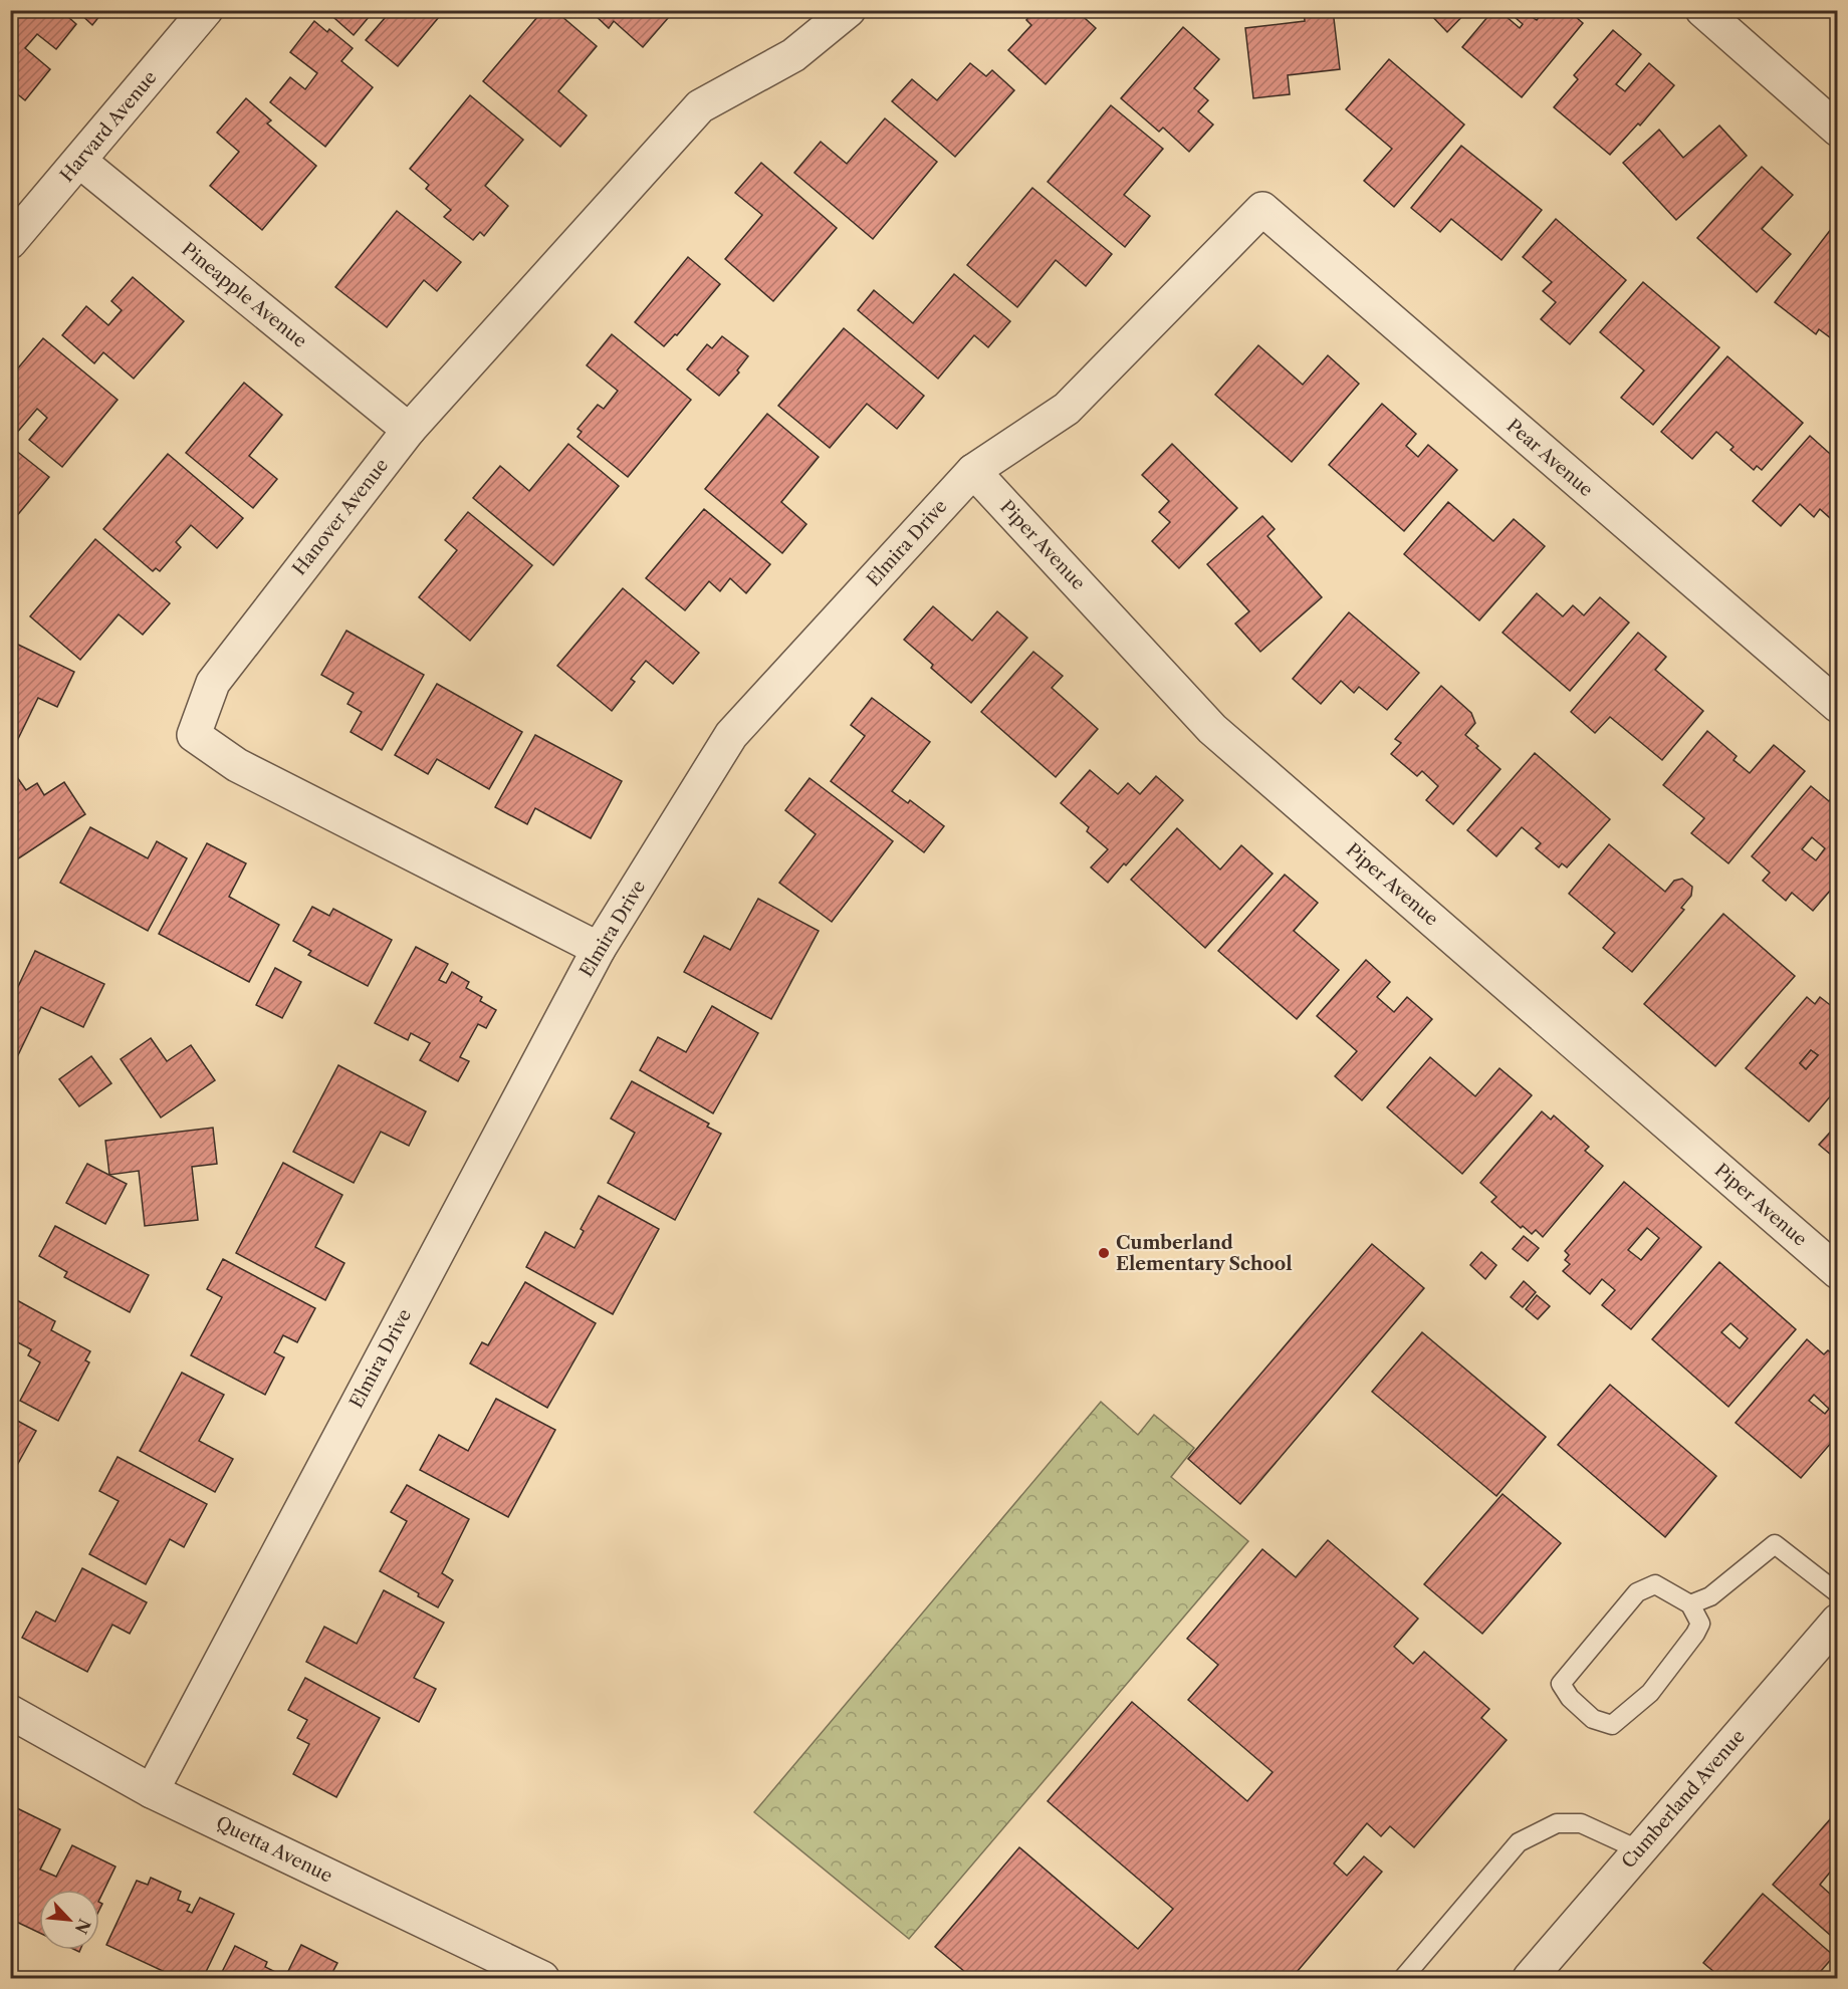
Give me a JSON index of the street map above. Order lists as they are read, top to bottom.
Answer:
{
  "streets": {
    "street": [
      "Harvard Avenue",
      "Pineapple Avenue",
      "Pear Avenue",
      "Hanover Avenue",
      "Elmira Drive",
      "Piper Avenue",
      "Cumberland Avenue",
      "Quetta Avenue"
    ]
  },
  "crossings": [
    ["Harvard Avenue", "Pineapple Avenue"],
    ["Pineapple Avenue", "Hanover Avenue"],
    ["Pear Avenue", "Elmira Drive"],
    ["Hanover Avenue", "Elmira Drive"],
    ["Elmira Drive", "Piper Avenue"],
    ["Elmira Drive", "Quetta Avenue"]
  ],
  "places": ["Cumberland Elementary School"],
  "north": "bottom right"
}
